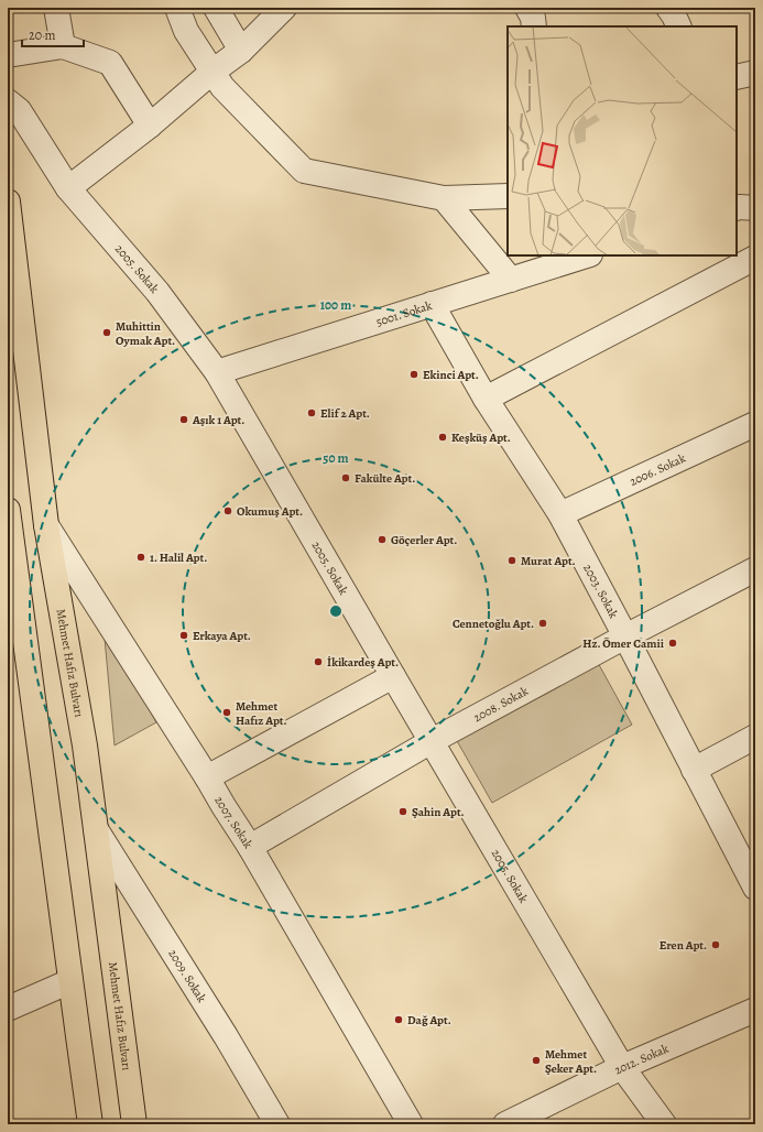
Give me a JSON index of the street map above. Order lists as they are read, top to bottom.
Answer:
{
  "streets": {
    "main road": ["Mehmet Hafız Bulvarı"],
    "street": [
      "2005. Sokak",
      "5001. Sokak",
      "2006. Sokak",
      "2003. Sokak",
      "2008. Sokak",
      "2007. Sokak",
      "2009. Sokak",
      "2012. Sokak"
    ]
  },
  "crossings": [
    ["2005. Sokak", "5001. Sokak"],
    ["2005. Sokak", "2008. Sokak"],
    ["2005. Sokak", "2012. Sokak"],
    ["5001. Sokak", "2003. Sokak"],
    ["2006. Sokak", "2003. Sokak"],
    ["2003. Sokak", "2008. Sokak"],
    ["Mehmet Hafız Bulvarı", "2007. Sokak"],
    ["Mehmet Hafız Bulvarı", "2009. Sokak"],
    ["2008. Sokak", "2007. Sokak"]
  ],
  "places": [
    "Muhittin Oymak Apt.",
    "Ekinci Apt.",
    "Elif 2 Apt.",
    "Aşık 1 Apt.",
    "Keşküş Apt.",
    "Fakülte Apt.",
    "Okumuş Apt.",
    "Göçerler Apt.",
    "1. Halil Apt.",
    "Murat Apt.",
    "Cennetoğlu Apt.",
    "Erkaya Apt.",
    "Hz. Ömer Camii",
    "İkikardeş Apt.",
    "Mehmet Hafız Apt.",
    "Şahin Apt.",
    "Eren Apt.",
    "Dağ Apt.",
    "Mehmet Şeker Apt."
  ],
  "scale_bar": "20 m",
  "rings": ["100 m", "50 m"]
}
